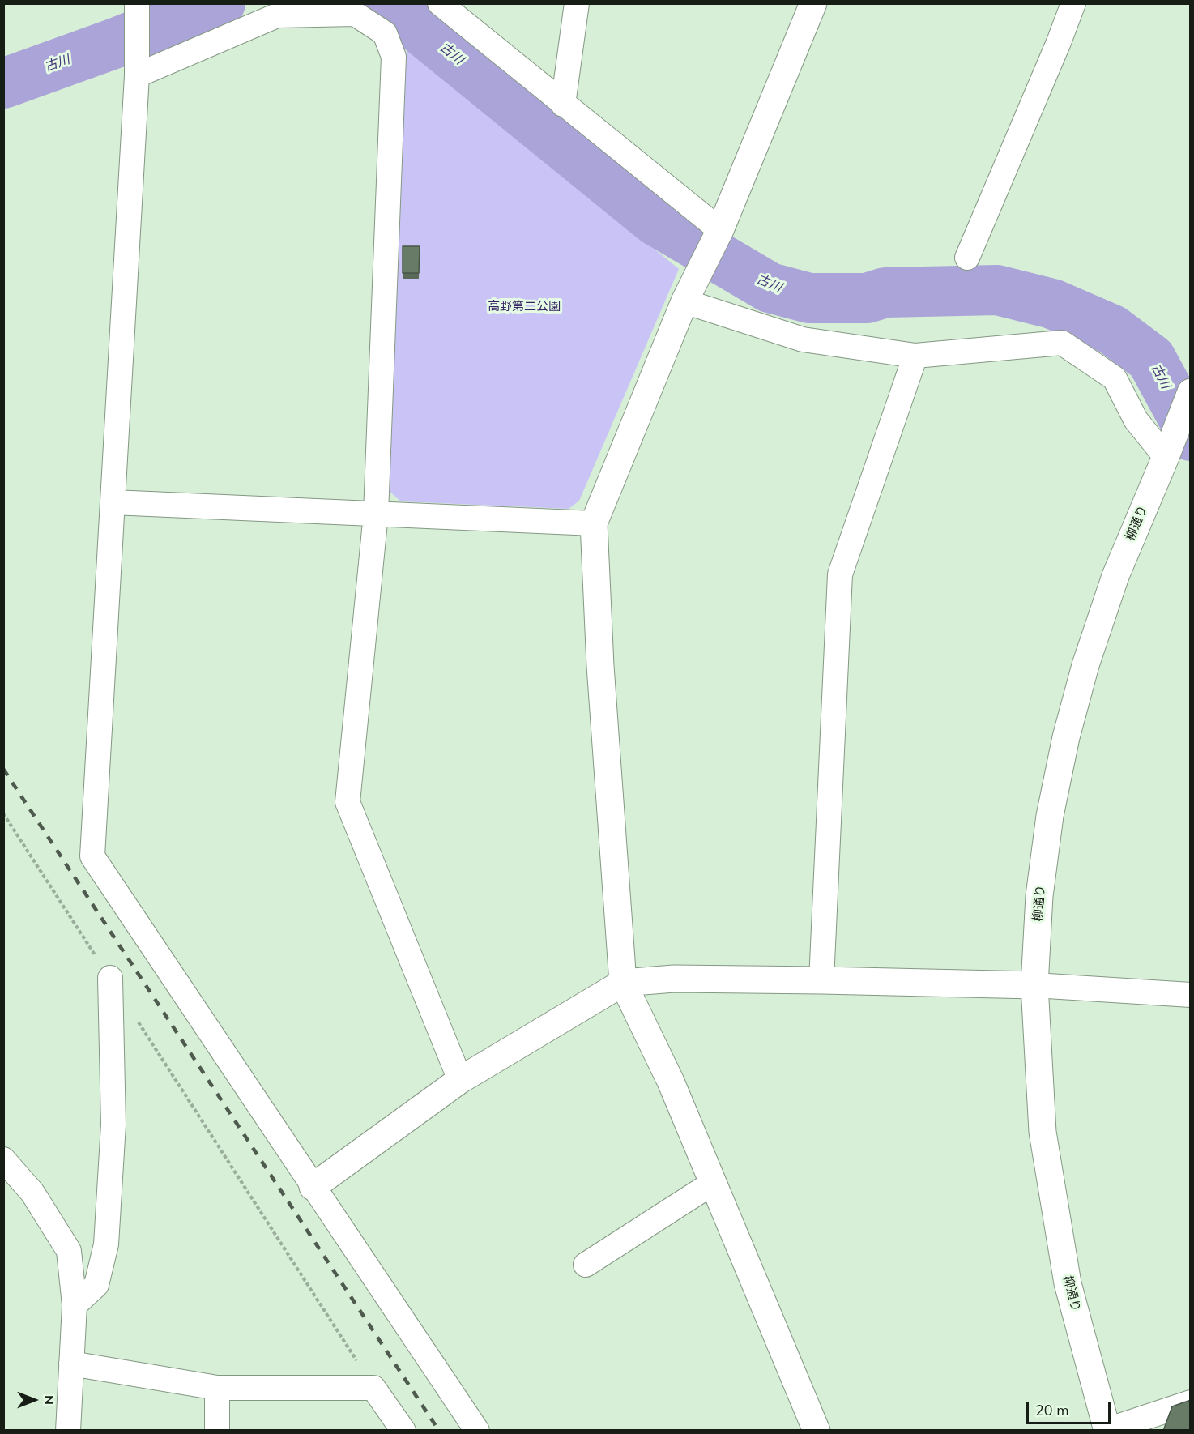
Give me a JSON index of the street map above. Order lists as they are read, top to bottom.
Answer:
{
  "streets": {
    "street": ["柳通り"]
  },
  "water": ["古川"],
  "parks": ["高野第二公園"],
  "scale_bar": "20 m",
  "north": "right"
}
